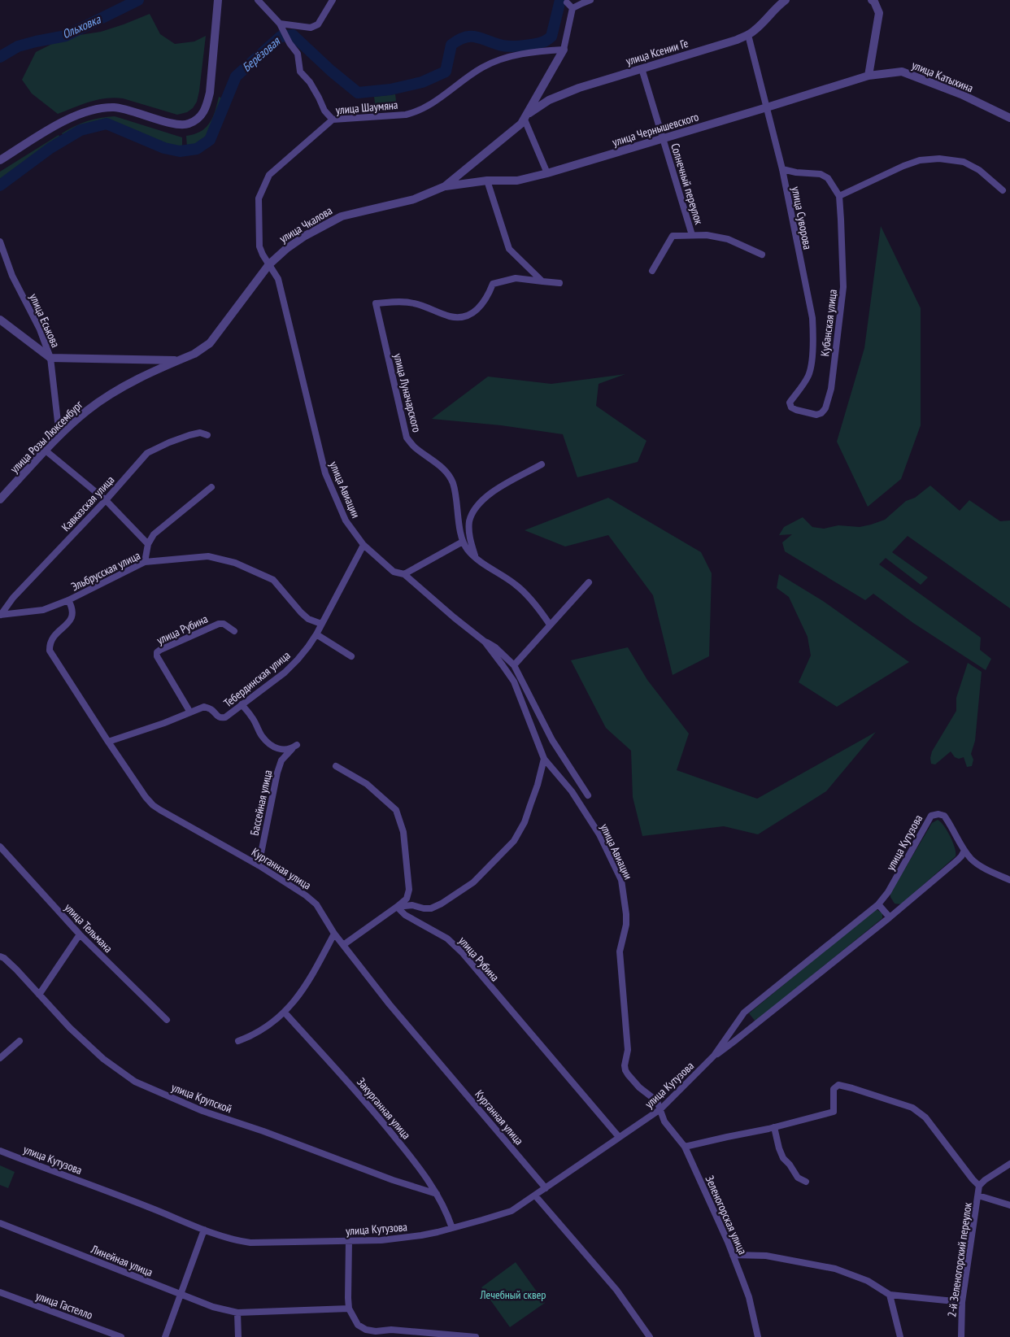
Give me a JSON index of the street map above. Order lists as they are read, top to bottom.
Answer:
{
  "streets": {
    "street": [
      "улица Ксении Ге",
      "улица Катыхина",
      "улица Шаумяна",
      "улица Чернышевского",
      "Солнечный переулок",
      "улица Суворова",
      "улица Чкалова",
      "улица Еськова",
      "Кубанская улица",
      "улица Луначарского",
      "улица Розы Люксембург",
      "улица Авиации",
      "Кавказская улица",
      "Эльбрусская улица",
      "улица Рубина",
      "Тебердинская улица",
      "Бассейная улица",
      "улица Кутузова",
      "Курганная улица",
      "улица Тельмана",
      "улица Крупской",
      "Закурганная улица",
      "Зеленогорская улица",
      "2-й Зеленогорский переулок",
      "Линейная улица",
      "улица Гастелло"
    ]
  },
  "crossings": [
    ["улица Ксении Ге", "Солнечный переулок"],
    ["улица Ксении Ге", "улица Суворова"],
    ["улица Ксении Ге", "улица Чкалова"],
    ["улица Катыхина", "улица Чернышевского"],
    ["улица Шаумяна", "улица Чкалова"],
    ["улица Шаумяна", "улица Авиации"],
    ["улица Чернышевского", "Солнечный переулок"],
    ["улица Чернышевского", "улица Суворова"],
    ["улица Чернышевского", "улица Чкалова"],
    ["улица Суворова", "Кубанская улица"],
    ["улица Чкалова", "улица Еськова"],
    ["улица Чкалова", "улица Розы Люксембург"],
    ["улица Чкалова", "улица Авиации"],
    ["улица Еськова", "улица Розы Люксембург"],
    ["улица Авиации", "Тебердинская улица"],
    ["улица Авиации", "улица Кутузова"],
    ["улица Авиации", "Зеленогорская улица"],
    ["Кавказская улица", "Эльбрусская улица"],
    ["Эльбрусская улица", "Тебердинская улица"],
    ["Эльбрусская улица", "Курганная улица"],
    ["улица Рубина", "Тебердинская улица"],
    ["улица Рубина", "улица Кутузова"],
    ["Тебердинская улица", "Бассейная улица"],
    ["Тебердинская улица", "Курганная улица"],
    ["Бассейная улица", "Курганная улица"],
    ["улица Кутузова", "Курганная улица"],
    ["улица Кутузова", "Закурганная улица"],
    ["улица Кутузова", "Зеленогорская улица"],
    ["улица Крупской", "Закурганная улица"]
  ],
  "water": ["Ольховка", "Берёзовая"],
  "parks": ["Лечебный сквер"]
}
